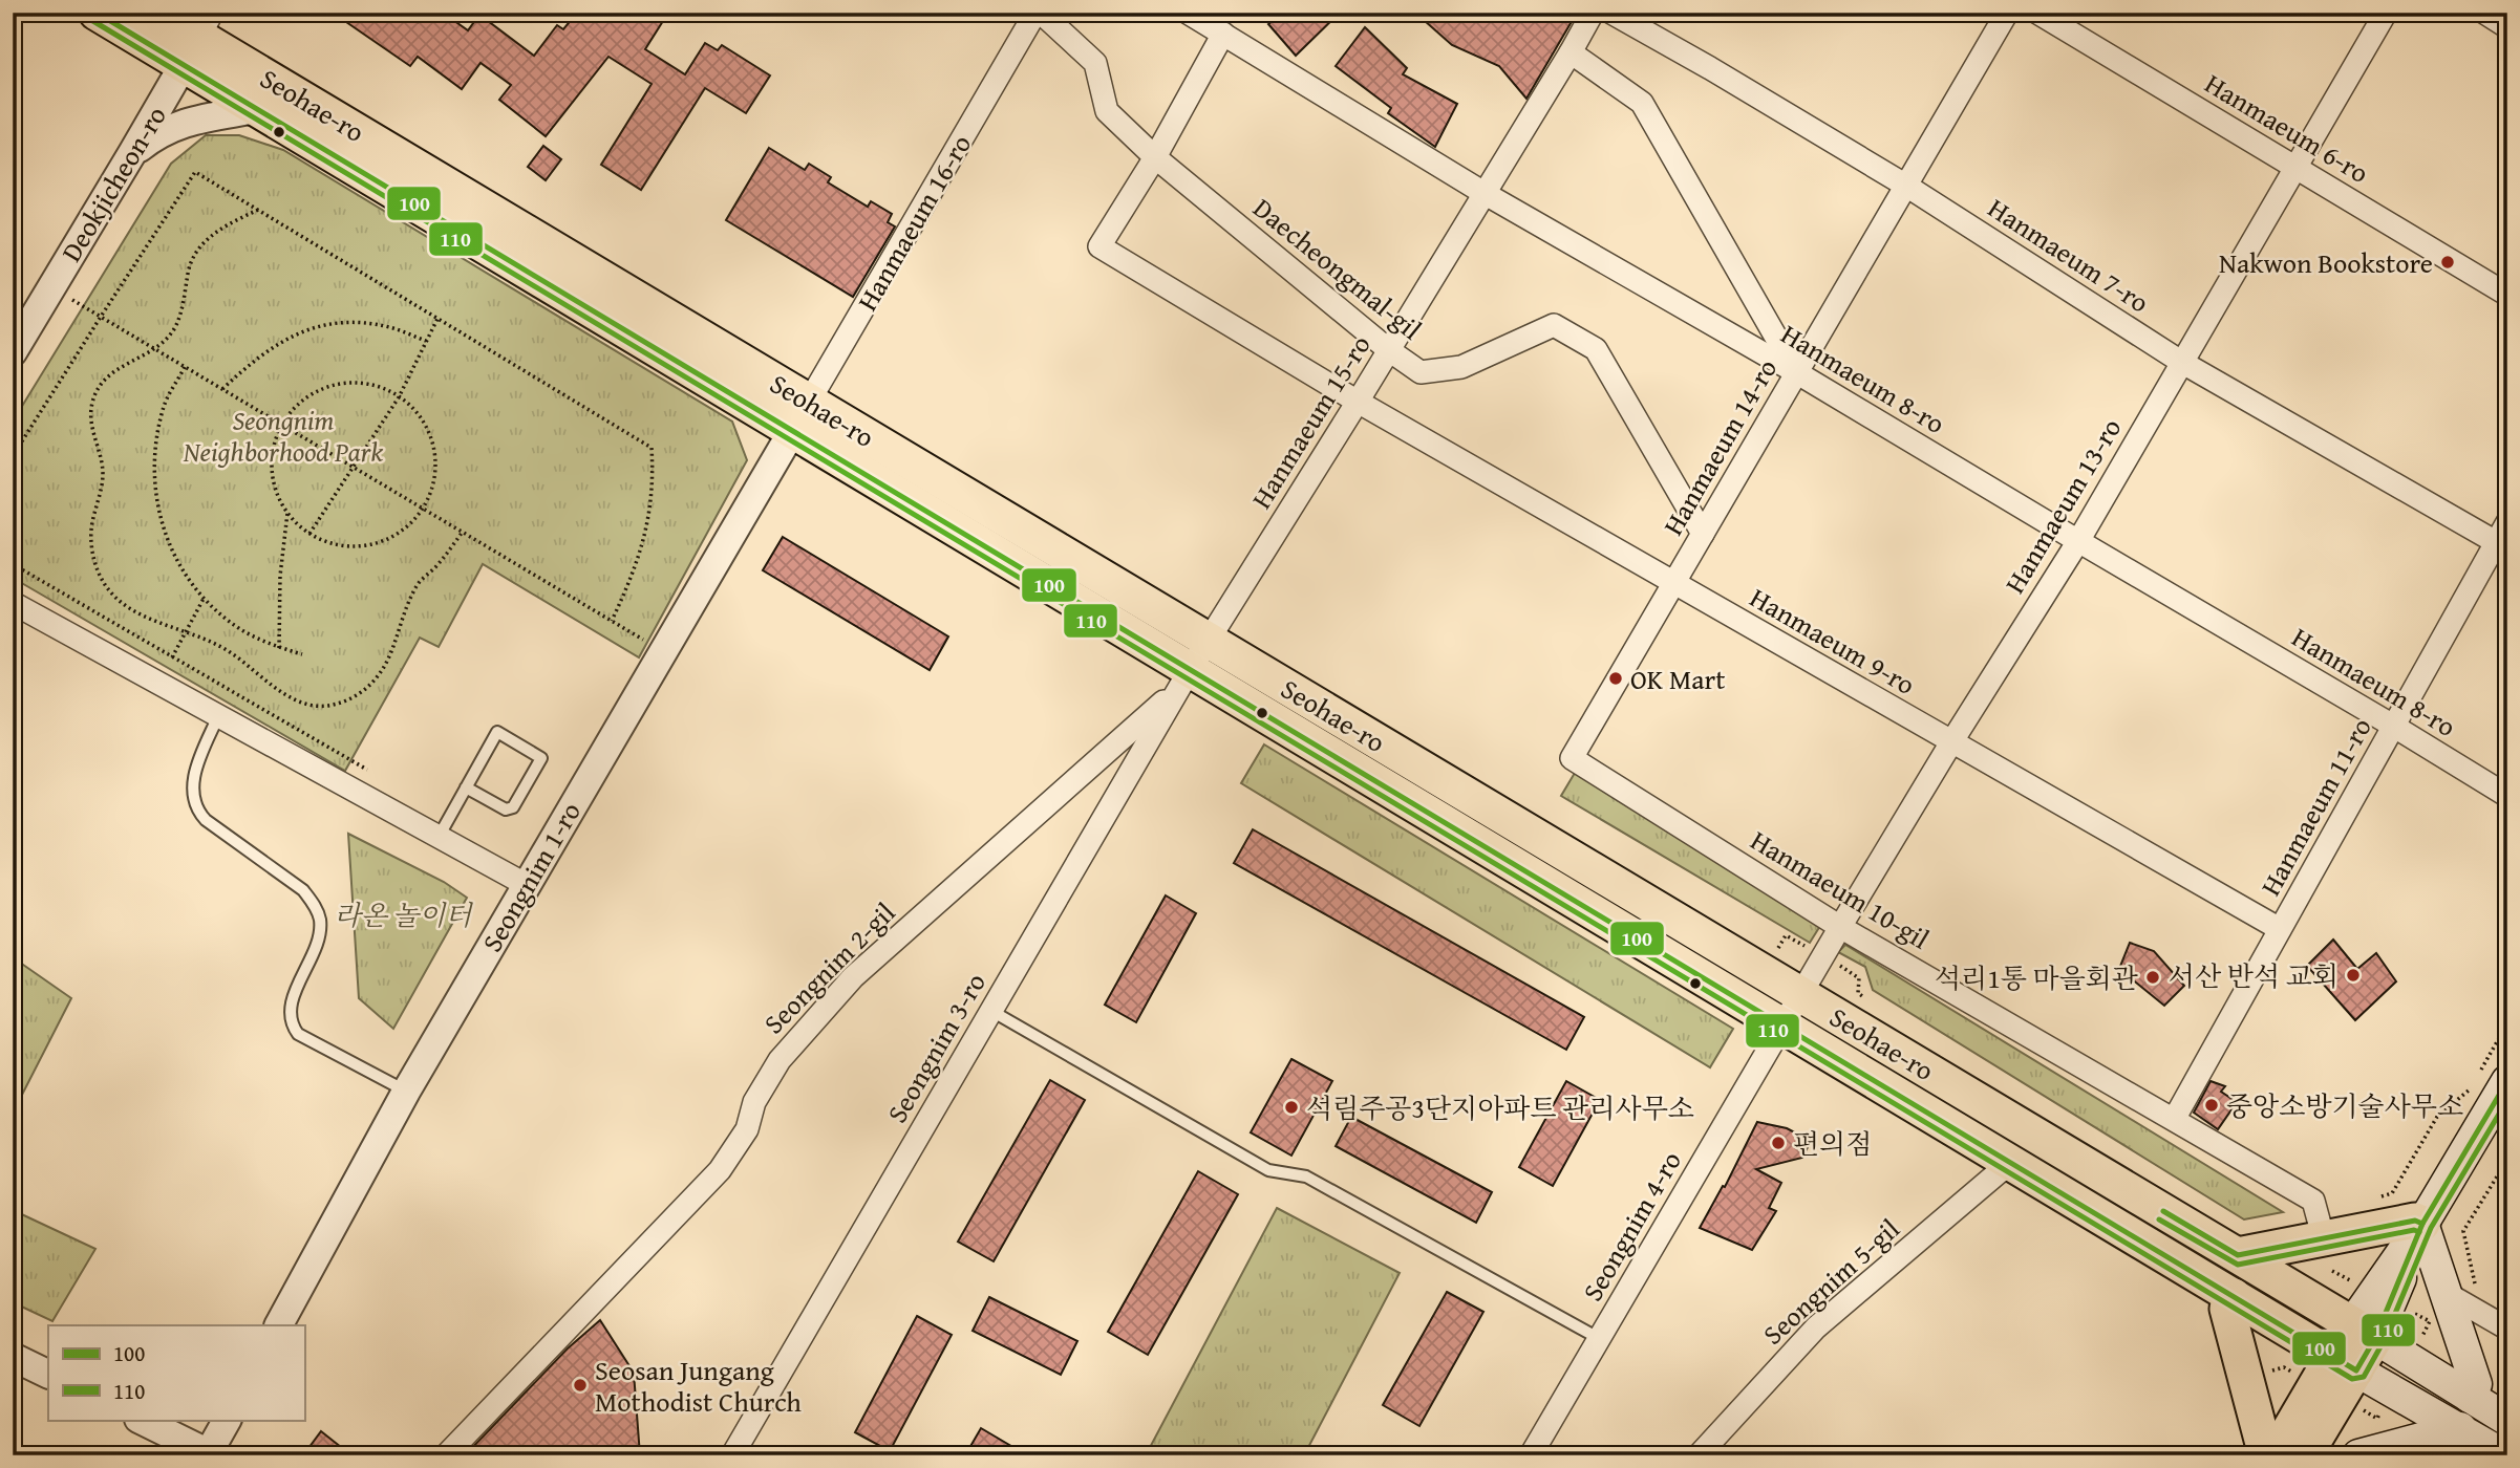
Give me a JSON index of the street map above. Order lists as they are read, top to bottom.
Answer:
{
  "streets": {
    "main road": ["Seohae-ro"],
    "street": [
      "Hanmaeum 6-ro",
      "Deokjicheon-ro",
      "Hanmaeum 16-ro",
      "Hanmaeum 7-ro",
      "Daecheongmal-gil",
      "Hanmaeum 8-ro",
      "Hanmaeum 15-ro",
      "Hanmaeum 14-ro",
      "Hanmaeum 13-ro",
      "Hanmaeum 9-ro",
      "Hanmaeum 11-ro",
      "Seongnim 1-ro",
      "Hanmaeum 10-gil",
      "Seongnim 2-gil",
      "Seongnim 3-ro",
      "Seongnim 4-ro",
      "Seongnim 5-gil"
    ]
  },
  "crossings": [
    ["Seohae-ro", "Deokjicheon-ro"],
    ["Seohae-ro", "Hanmaeum 16-ro"],
    ["Seohae-ro", "Hanmaeum 15-ro"],
    ["Seohae-ro", "Hanmaeum 13-ro"],
    ["Seohae-ro", "Seongnim 1-ro"],
    ["Seohae-ro", "Seongnim 2-gil"],
    ["Seohae-ro", "Seongnim 3-ro"],
    ["Seohae-ro", "Seongnim 4-ro"],
    ["Seohae-ro", "Seongnim 5-gil"],
    ["Hanmaeum 6-ro", "Hanmaeum 13-ro"],
    ["Hanmaeum 16-ro", "Daecheongmal-gil"],
    ["Hanmaeum 16-ro", "Seongnim 1-ro"],
    ["Hanmaeum 7-ro", "Hanmaeum 14-ro"],
    ["Hanmaeum 7-ro", "Hanmaeum 13-ro"],
    ["Hanmaeum 7-ro", "Hanmaeum 11-ro"],
    ["Daecheongmal-gil", "Hanmaeum 15-ro"],
    ["Daecheongmal-gil", "Hanmaeum 14-ro"],
    ["Daecheongmal-gil", "Hanmaeum 9-ro"],
    ["Hanmaeum 8-ro", "Hanmaeum 15-ro"],
    ["Hanmaeum 8-ro", "Hanmaeum 14-ro"],
    ["Hanmaeum 8-ro", "Hanmaeum 13-ro"],
    ["Hanmaeum 8-ro", "Hanmaeum 11-ro"],
    ["Hanmaeum 15-ro", "Hanmaeum 9-ro"],
    ["Hanmaeum 15-ro", "Seongnim 2-gil"],
    ["Hanmaeum 15-ro", "Seongnim 3-ro"],
    ["Hanmaeum 14-ro", "Hanmaeum 9-ro"],
    ["Hanmaeum 14-ro", "Hanmaeum 10-gil"],
    ["Hanmaeum 13-ro", "Hanmaeum 9-ro"],
    ["Hanmaeum 13-ro", "Hanmaeum 10-gil"],
    ["Hanmaeum 13-ro", "Seongnim 4-ro"],
    ["Hanmaeum 9-ro", "Hanmaeum 11-ro"],
    ["Hanmaeum 11-ro", "Hanmaeum 10-gil"],
    ["Seongnim 2-gil", "Seongnim 3-ro"]
  ],
  "parks": ["Seongnim Neighborhood Park", "라온 놀이터"],
  "places": [
    "Nakwon Bookstore",
    "OK Mart",
    "서산 반석 교회",
    "석리1통 마을회관",
    "중앙소방기술사무소",
    "석림주공3단지아파트 관리사무소",
    "편의점",
    "Seosan Jungang Mothodist Church"
  ],
  "lines": ["transit line 100", "transit line 110"],
  "legend": ["100", "110"]
}
